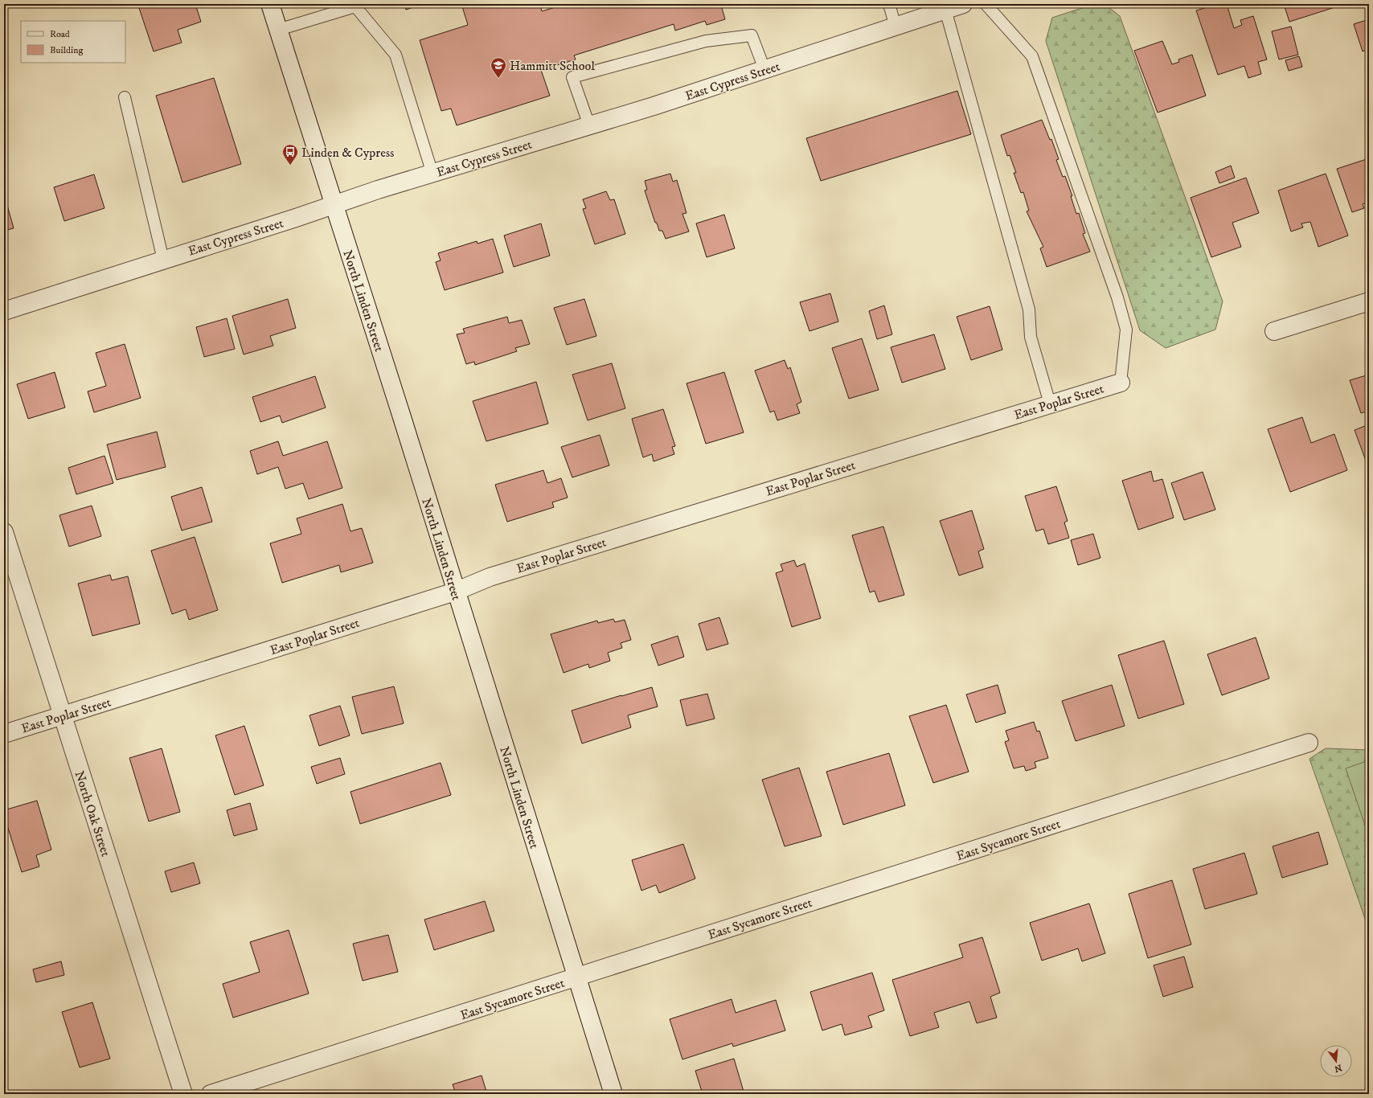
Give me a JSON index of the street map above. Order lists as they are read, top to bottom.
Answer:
{
  "streets": {
    "street": [
      "East Cypress Street",
      "North Linden Street",
      "East Poplar Street",
      "North Oak Street",
      "East Sycamore Street"
    ]
  },
  "crossings": [
    ["East Cypress Street", "North Linden Street"],
    ["North Linden Street", "East Poplar Street"],
    ["North Linden Street", "East Sycamore Street"],
    ["East Poplar Street", "North Oak Street"]
  ],
  "places": {
    "school or university": ["Hammitt School"],
    "bus stop": ["Linden & Cypress"]
  },
  "legend": ["Road", "Building"],
  "north": "bottom"
}
